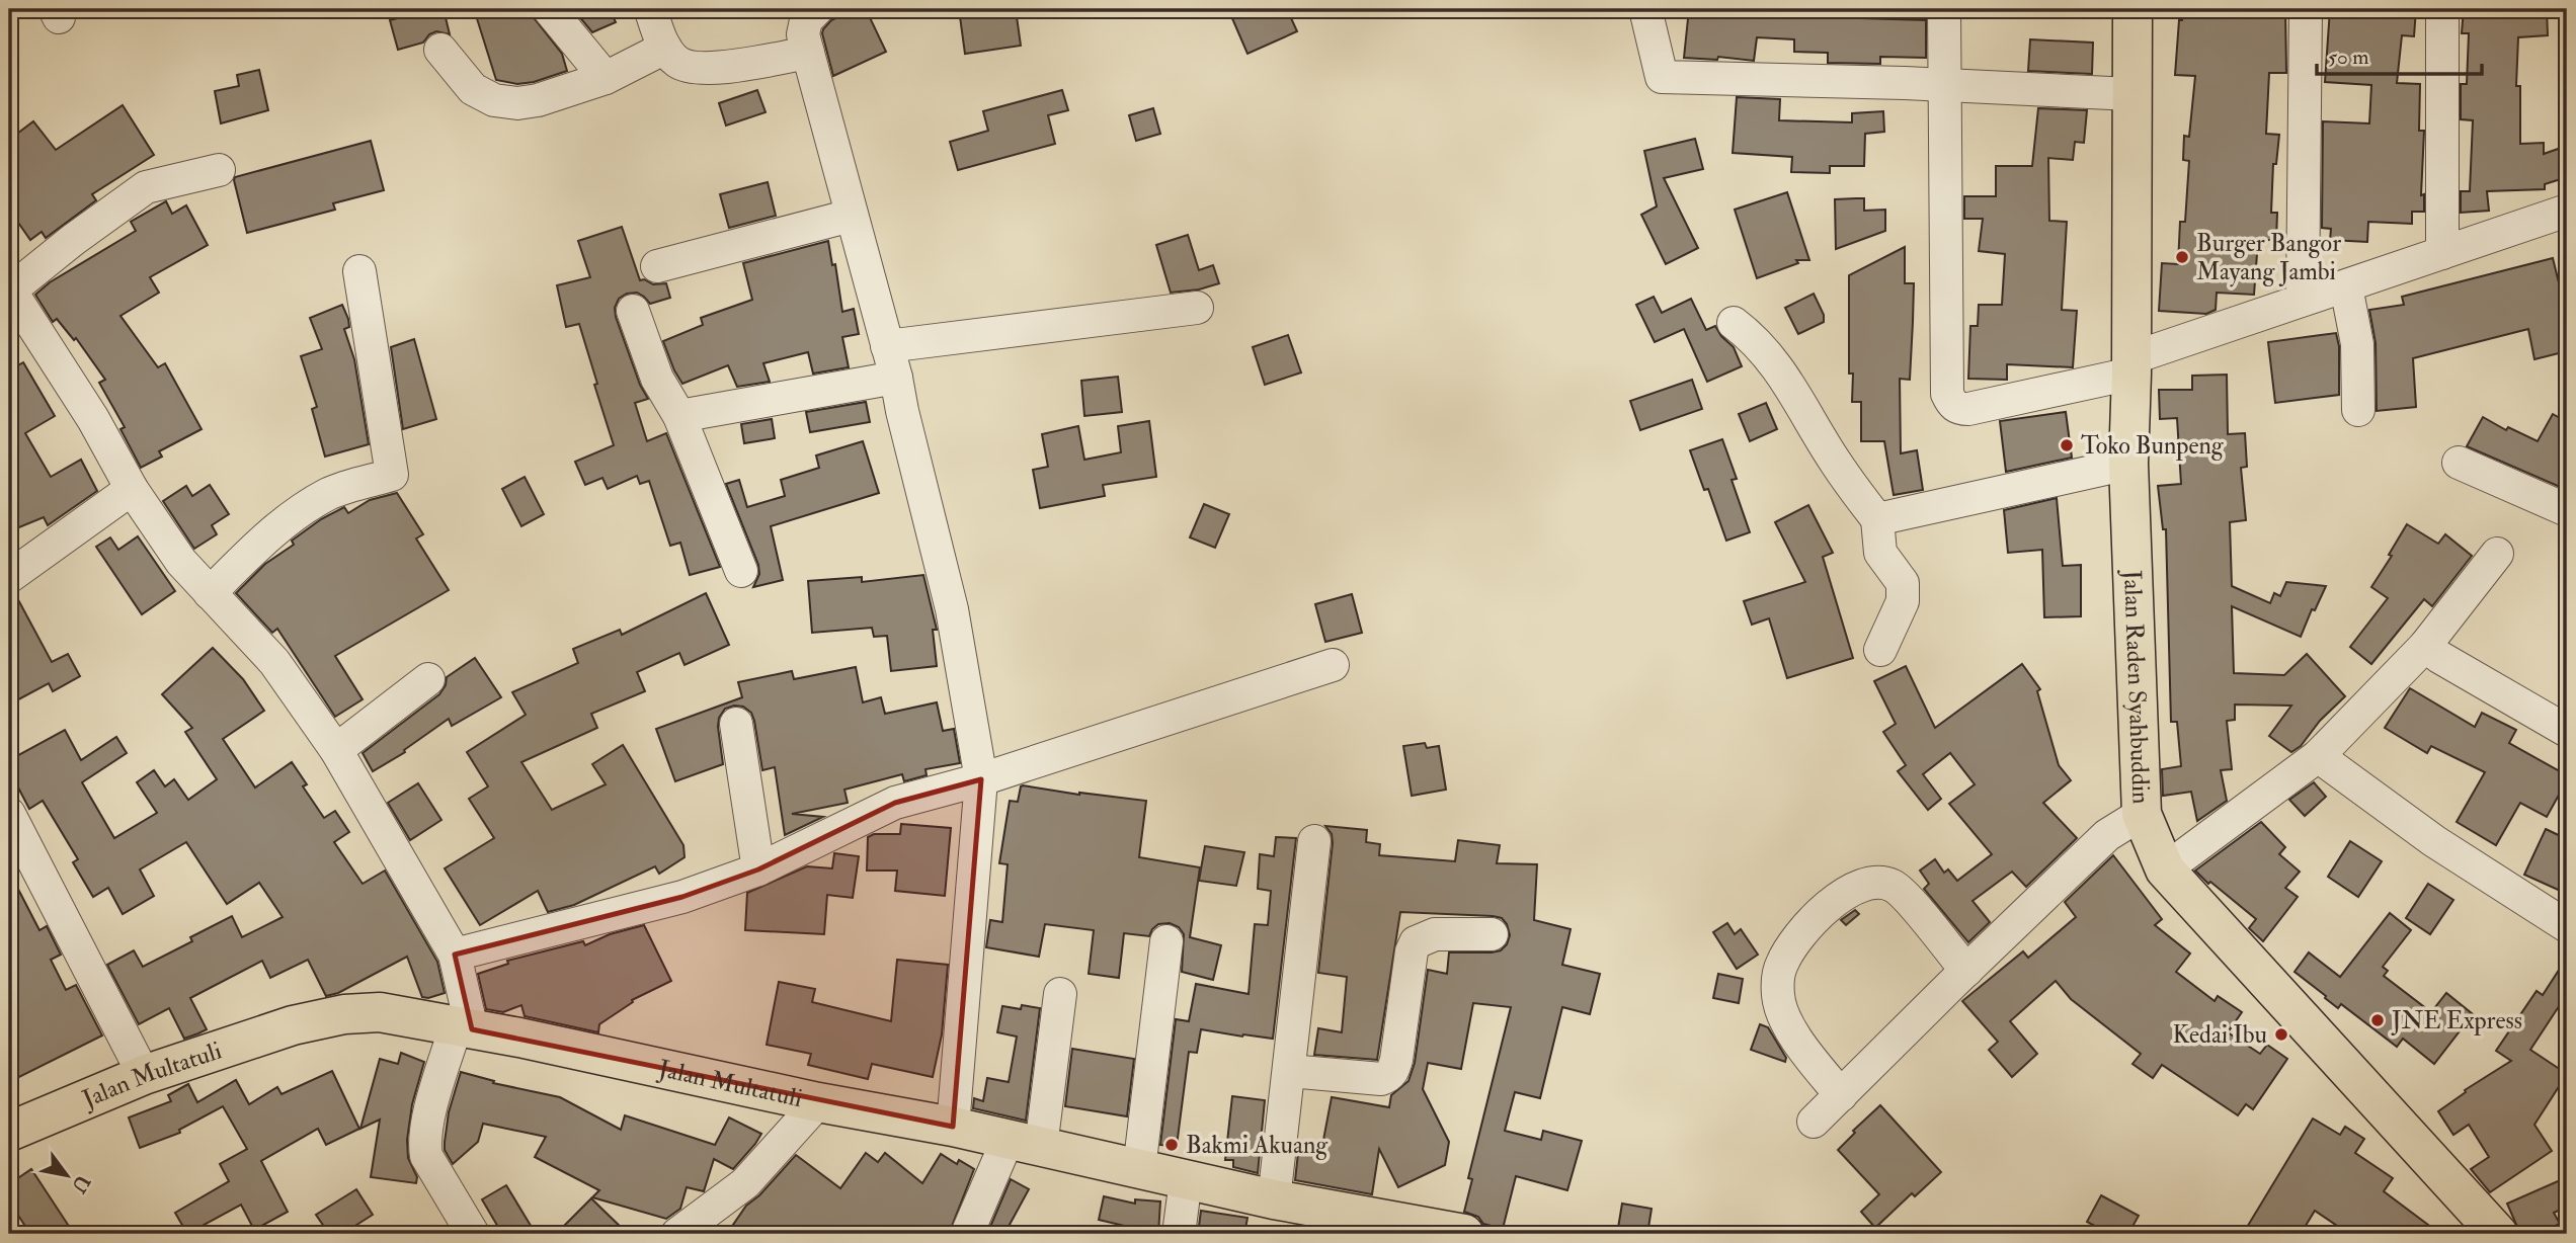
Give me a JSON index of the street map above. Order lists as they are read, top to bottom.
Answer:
{
  "streets": {
    "main road": ["Jalan Raden Syahbuddin", "Jalan Multatuli"]
  },
  "places": [
    "Burger Bangor Mayang Jambi",
    "Toko Bunpeng",
    "JNE Express",
    "Kedai Ibu",
    "Bakmi Akuang"
  ],
  "scale_bar": "50 m",
  "north": "bottom right"
}
